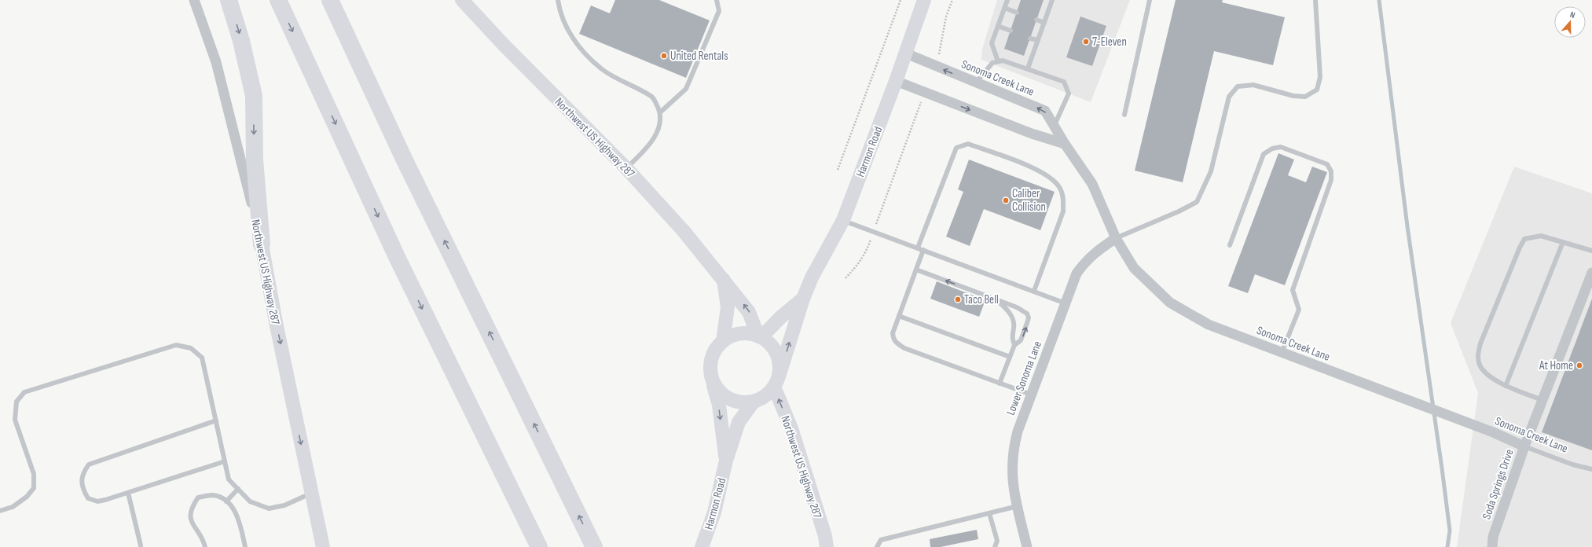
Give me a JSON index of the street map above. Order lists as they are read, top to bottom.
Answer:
{
  "streets": {
    "main road": ["Northwest US Highway 287", "Harmon Road"],
    "street": ["Sonoma Creek Lane", "Lower Sonoma Lane", "Soda Springs Drive"]
  },
  "crossings": [
    ["Sonoma Creek Lane", "Harmon Road"],
    ["Sonoma Creek Lane", "Lower Sonoma Lane"],
    ["Sonoma Creek Lane", "Soda Springs Drive"],
    ["Northwest US Highway 287", "Harmon Road"]
  ],
  "places": [
    "7-Eleven",
    "United Rentals",
    "Caliber Collision",
    "Taco Bell",
    "At Home"
  ],
  "north": "top"
}
